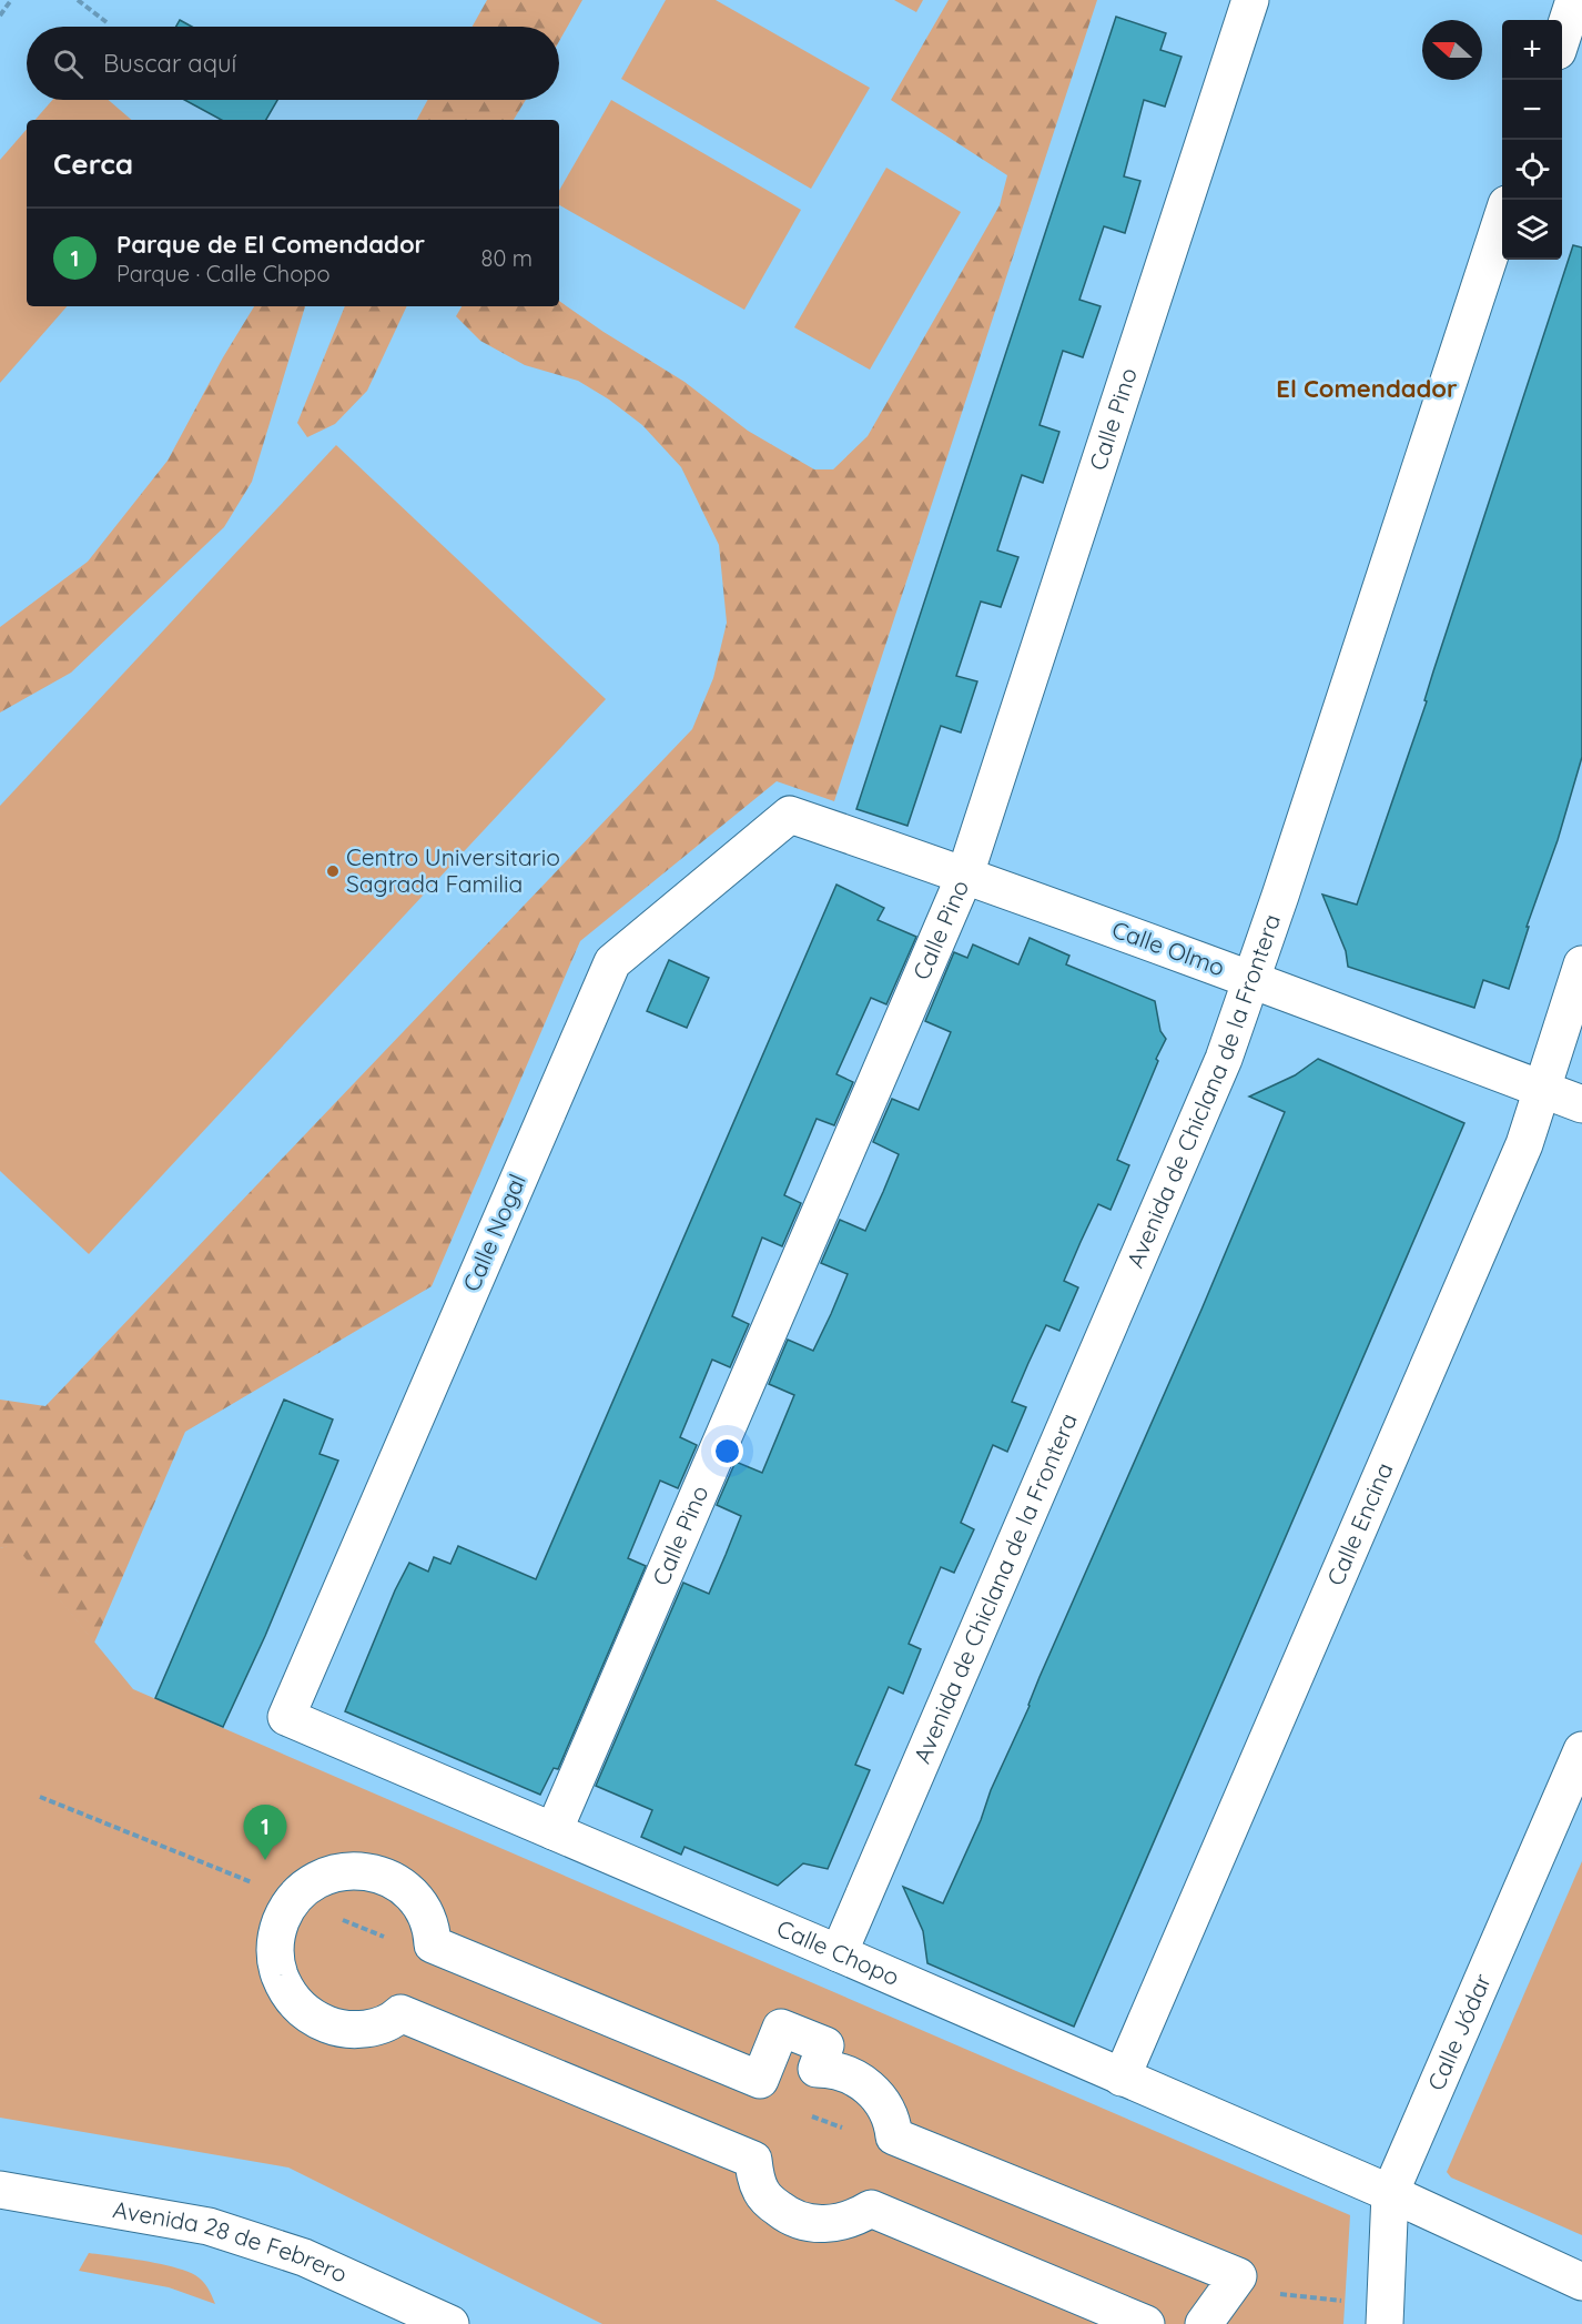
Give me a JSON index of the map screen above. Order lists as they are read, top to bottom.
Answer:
{
  "streets": {
    "street": [
      "Calle Pino",
      "Calle Olmo",
      "Avenida de Chiclana de la Frontera",
      "Calle Nogal",
      "Calle Encina",
      "Calle Chopo",
      "Calle Jódar",
      "Avenida 28 de Febrero"
    ]
  },
  "crossings": [
    ["Calle Pino", "Calle Olmo"],
    ["Calle Pino", "Calle Chopo"],
    ["Calle Olmo", "Avenida de Chiclana de la Frontera"],
    ["Calle Olmo", "Calle Nogal"],
    ["Calle Olmo", "Calle Encina"],
    ["Avenida de Chiclana de la Frontera", "Calle Chopo"],
    ["Calle Nogal", "Calle Chopo"],
    ["Calle Encina", "Calle Chopo"],
    ["Calle Chopo", "Calle Jódar"]
  ],
  "districts": ["El Comendador"],
  "places": ["Centro Universitario Sagrada Familia"],
  "north": "left",
  "page": {
    "map_buttons": ["+", "−"],
    "search": "Buscar aquí",
    "heading": "Cerca",
    "list": [
      {
        "mark": "1",
        "name": "Parque de El Comendador",
        "note": "Parque · Calle Chopo",
        "value": "80 m"
      }
    ],
    "pins": "1"
  }
}
